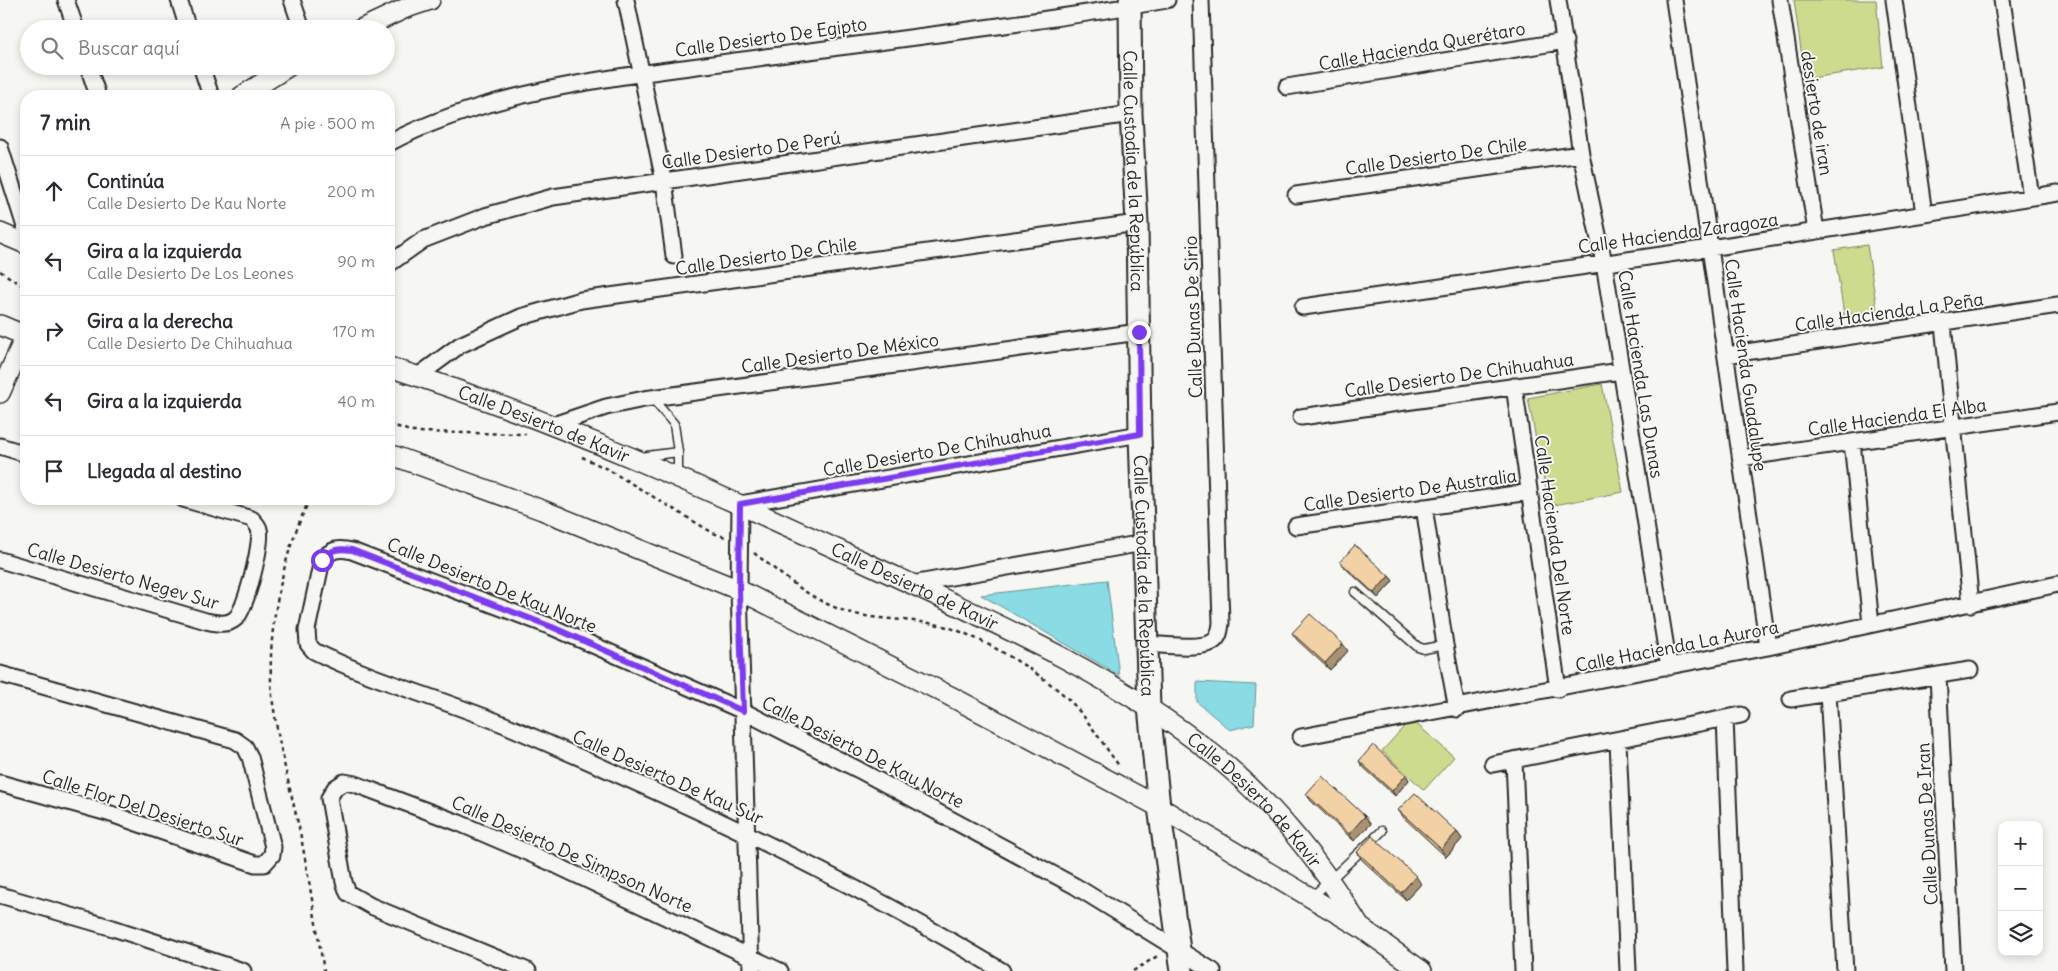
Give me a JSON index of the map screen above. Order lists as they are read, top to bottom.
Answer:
{
  "streets": {
    "main road": ["Calle Custodia de la República"],
    "street": [
      "Calle Desierto De Egipto",
      "Calle Hacienda Querétaro",
      "desierto de iran",
      "Calle Desierto De Perú",
      "Calle Desierto De Chile",
      "Calle Hacienda Zaragoza",
      "Calle Hacienda La Peña",
      "Calle Dunas De Sirio",
      "Calle Desierto De México",
      "Calle Hacienda Guadalupe",
      "Calle Hacienda Las Dunas",
      "Calle Desierto De Chihuahua",
      "Calle Hacienda El Alba",
      "Calle Desierto de Kavir",
      "Calle Desierto De Australia",
      "Calle Hacienda Del Norte",
      "Calle Desierto Negev Sur",
      "Calle Desierto De Kau Norte",
      "Calle Hacienda La Aurora",
      "Calle Desierto De Kau Sur",
      "Calle Flor Del Desierto Sur",
      "Calle Dunas De Iran",
      "Calle Desierto De Simpson Norte"
    ]
  },
  "crossings": [
    ["Calle Desierto De Egipto", "Calle Custodia de la República"],
    ["Calle Hacienda Querétaro", "Calle Hacienda Las Dunas"],
    ["desierto de iran", "Calle Hacienda Zaragoza"],
    ["Calle Desierto De Perú", "Calle Custodia de la República"],
    ["Calle Desierto De Chile", "Calle Custodia de la República"],
    ["Calle Desierto De Chile", "Calle Hacienda Las Dunas"],
    ["Calle Desierto De Chile", "Calle Desierto de Kavir"],
    ["Calle Custodia de la República", "Calle Dunas De Sirio"],
    ["Calle Custodia de la República", "Calle Desierto De México"],
    ["Calle Custodia de la República", "Calle Desierto De Chihuahua"],
    ["Calle Custodia de la República", "Calle Desierto de Kavir"],
    ["Calle Custodia de la República", "Calle Desierto De Kau Norte"],
    ["Calle Hacienda Zaragoza", "Calle Hacienda Guadalupe"],
    ["Calle Hacienda Zaragoza", "Calle Hacienda Las Dunas"],
    ["Calle Hacienda La Peña", "Calle Hacienda Guadalupe"],
    ["Calle Desierto De México", "Calle Desierto de Kavir"],
    ["Calle Hacienda Guadalupe", "Calle Hacienda El Alba"],
    ["Calle Hacienda Guadalupe", "Calle Hacienda La Aurora"],
    ["Calle Hacienda Las Dunas", "Calle Desierto De Chihuahua"],
    ["Calle Hacienda Las Dunas", "Calle Hacienda La Aurora"],
    ["Calle Desierto De Chihuahua", "Calle Desierto de Kavir"],
    ["Calle Desierto De Chihuahua", "Calle Hacienda Del Norte"],
    ["Calle Desierto De Australia", "Calle Hacienda Del Norte"],
    ["Calle Hacienda Del Norte", "Calle Hacienda La Aurora"],
    ["Calle Desierto De Kau Norte", "Calle Desierto De Kau Sur"]
  ],
  "page": {
    "search": "Buscar aquí",
    "heading": ["7 min", "A pie · 500 m"],
    "list": [
      ["Continúa", "Calle Desierto De Kau Norte", "200 m"],
      ["Gira a la izquierda", "Calle Desierto De Los Leones", "90 m"],
      ["Gira a la derecha", "Calle Desierto De Chihuahua", "170 m"],
      ["Gira a la izquierda", "40 m"],
      "Llegada al destino"
    ],
    "map_buttons": ["+", "−"]
  }
}
